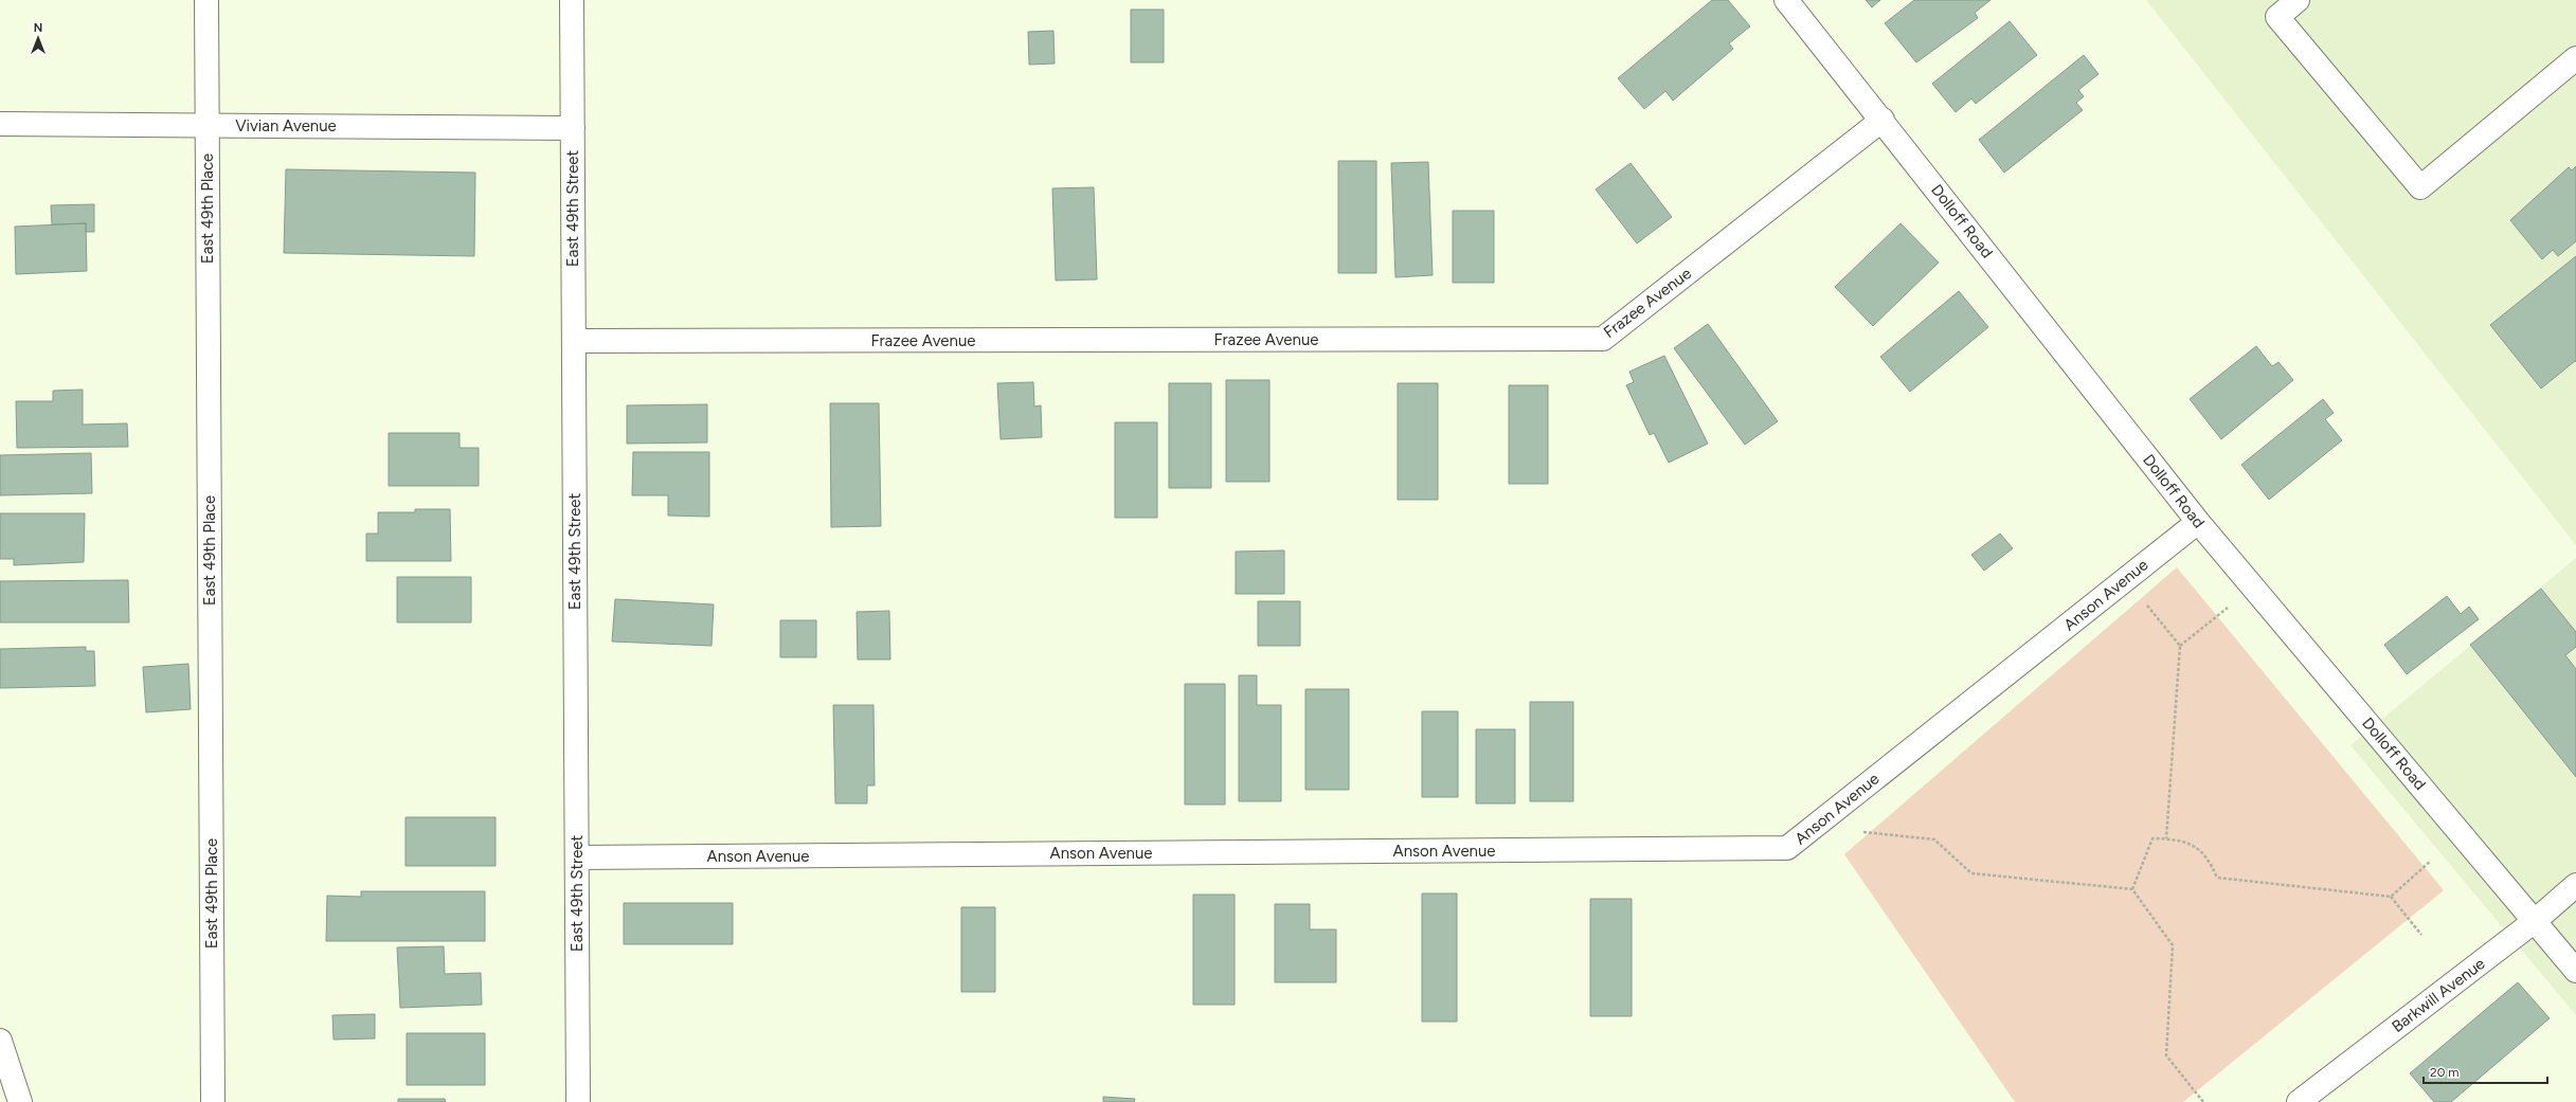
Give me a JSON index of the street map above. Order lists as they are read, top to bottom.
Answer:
{
  "streets": {
    "street": [
      "Vivian Avenue",
      "East 49th Place",
      "East 49th Street",
      "Dolloff Road",
      "Frazee Avenue",
      "Anson Avenue",
      "Barkwill Avenue"
    ]
  },
  "crossings": [
    ["Vivian Avenue", "East 49th Place"],
    ["Vivian Avenue", "East 49th Street"],
    ["East 49th Street", "Frazee Avenue"],
    ["East 49th Street", "Anson Avenue"],
    ["Dolloff Road", "Frazee Avenue"],
    ["Dolloff Road", "Anson Avenue"],
    ["Dolloff Road", "Barkwill Avenue"]
  ],
  "scale_bar": "20 m",
  "north": "top"
}
